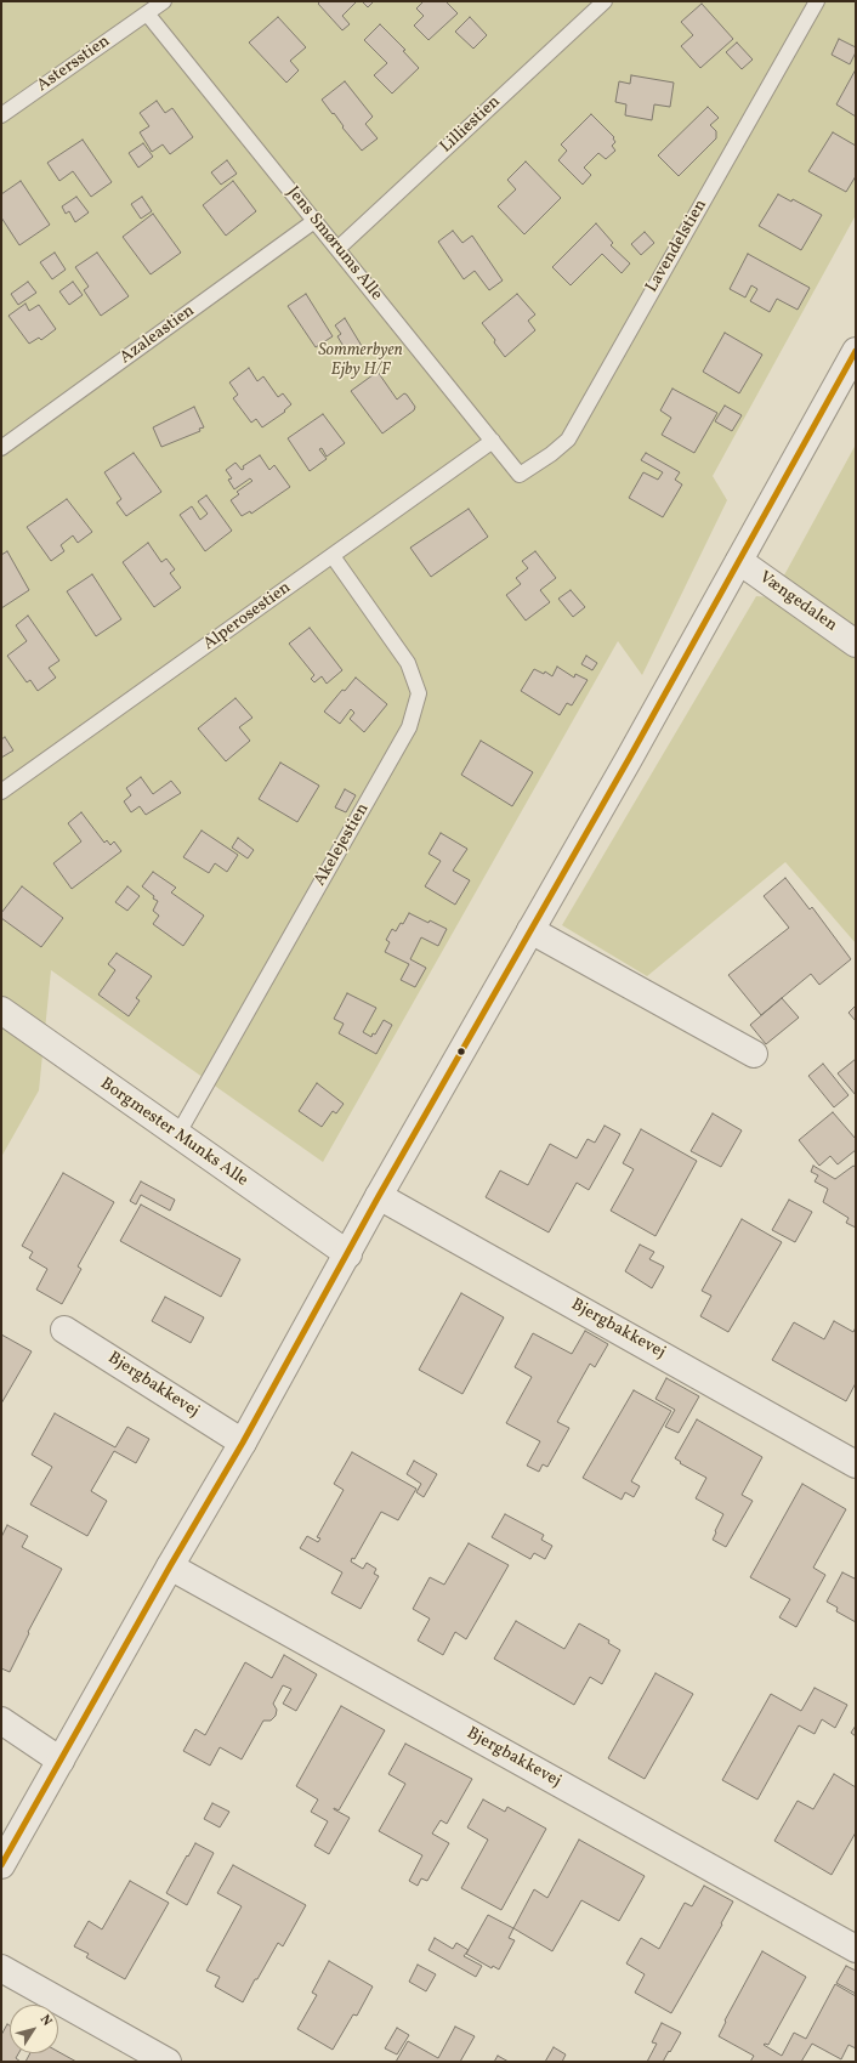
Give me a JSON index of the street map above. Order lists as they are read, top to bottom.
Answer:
{
  "streets": {
    "street": ["Vængedalen", "Borgmester Munks Alle", "Bjergbakkevej"],
    "lane": [
      "Astersstien",
      "Lilliestien",
      "Jens Smørums Alle",
      "Lavendelstien",
      "Azaleastien",
      "Alperosestien",
      "Akelejestien"
    ]
  },
  "crossings": [
    ["Astersstien", "Jens Smørums Alle"],
    ["Lilliestien", "Jens Smørums Alle"],
    ["Jens Smørums Alle", "Lavendelstien"],
    ["Jens Smørums Alle", "Azaleastien"],
    ["Jens Smørums Alle", "Alperosestien"],
    ["Alperosestien", "Akelejestien"],
    ["Akelejestien", "Borgmester Munks Alle"]
  ],
  "parks": ["Sommerbyen Ejby H/F"],
  "north": "top right"
}
